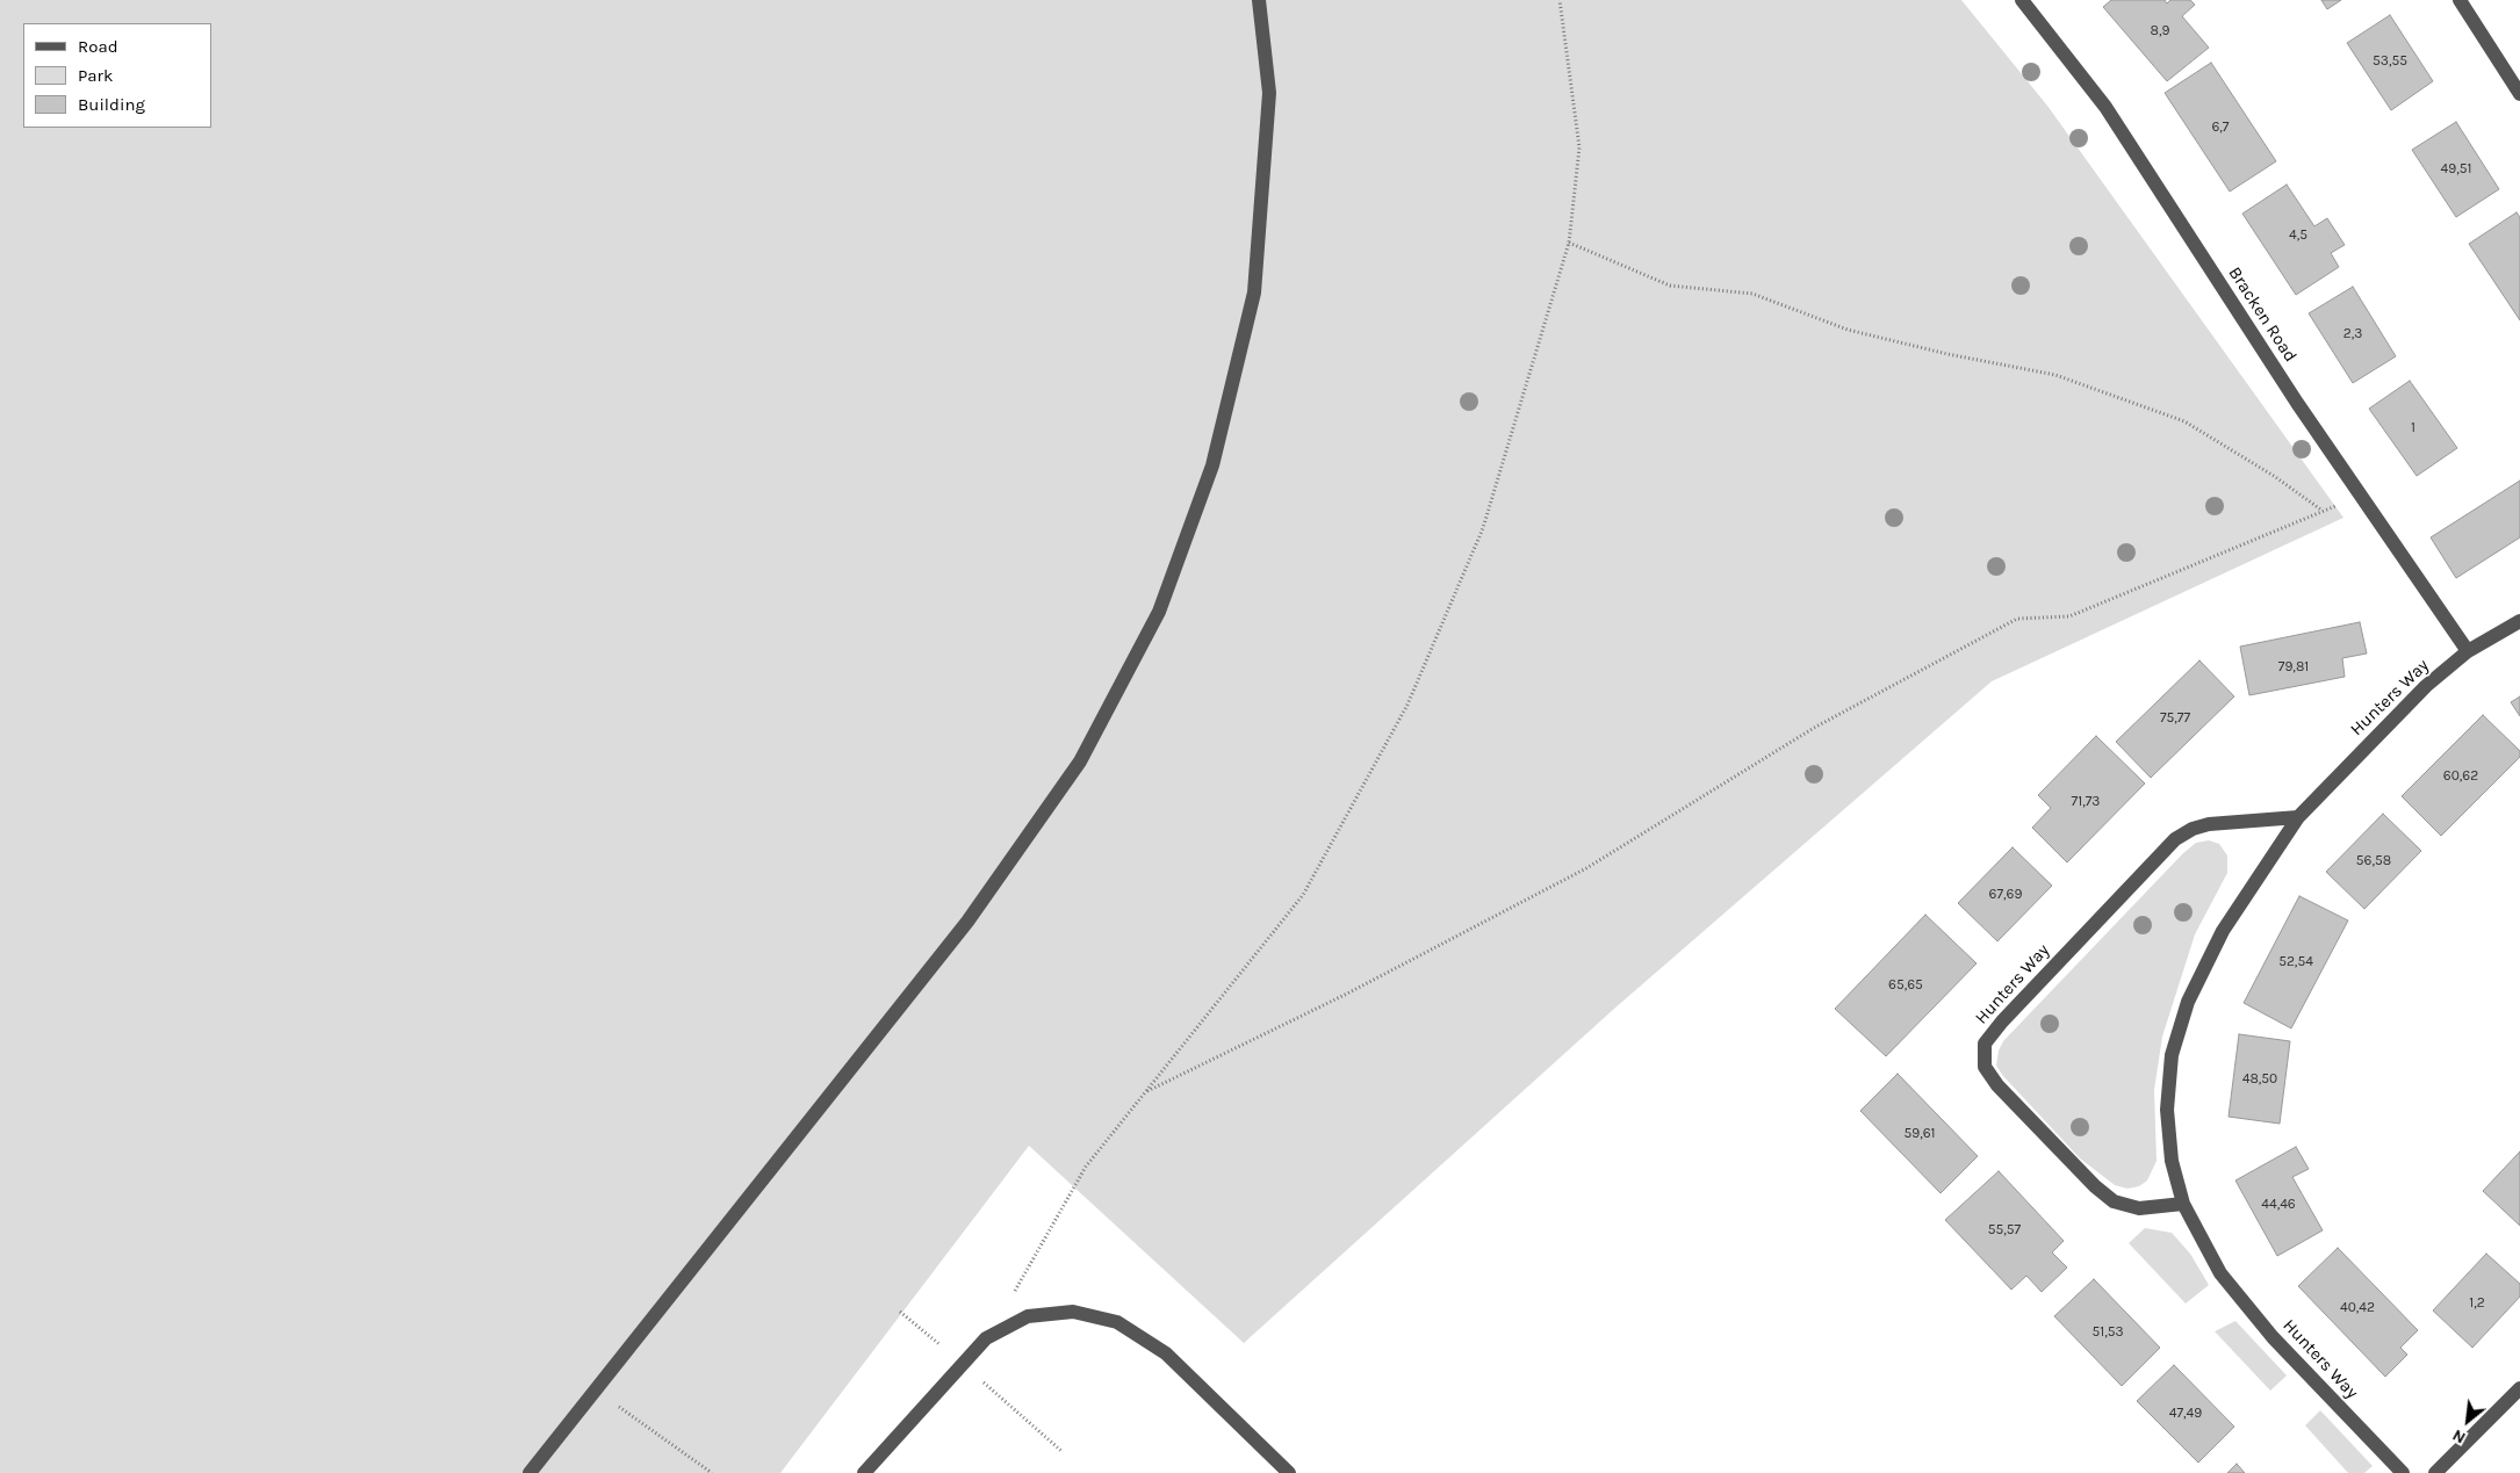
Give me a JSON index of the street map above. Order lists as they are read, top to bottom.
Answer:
{
  "streets": {
    "street": ["Bracken Road", "Hunters Way"]
  },
  "crossings": [
    ["Bracken Road", "Hunters Way"]
  ],
  "house_numbers": [
    "8,9",
    "53,55",
    "6,7",
    "49,51",
    "4,5",
    "2,3",
    "1",
    "79,81",
    "75,77",
    "60,62",
    "71,73",
    "56,58",
    "67,69",
    "52,54",
    "65,65",
    "48,50",
    "59,61",
    "44,46",
    "55,57",
    "1,2",
    "40,42",
    "51,53",
    "47,49"
  ],
  "legend": ["Road", "Park", "Building"],
  "north": "bottom left"
}
